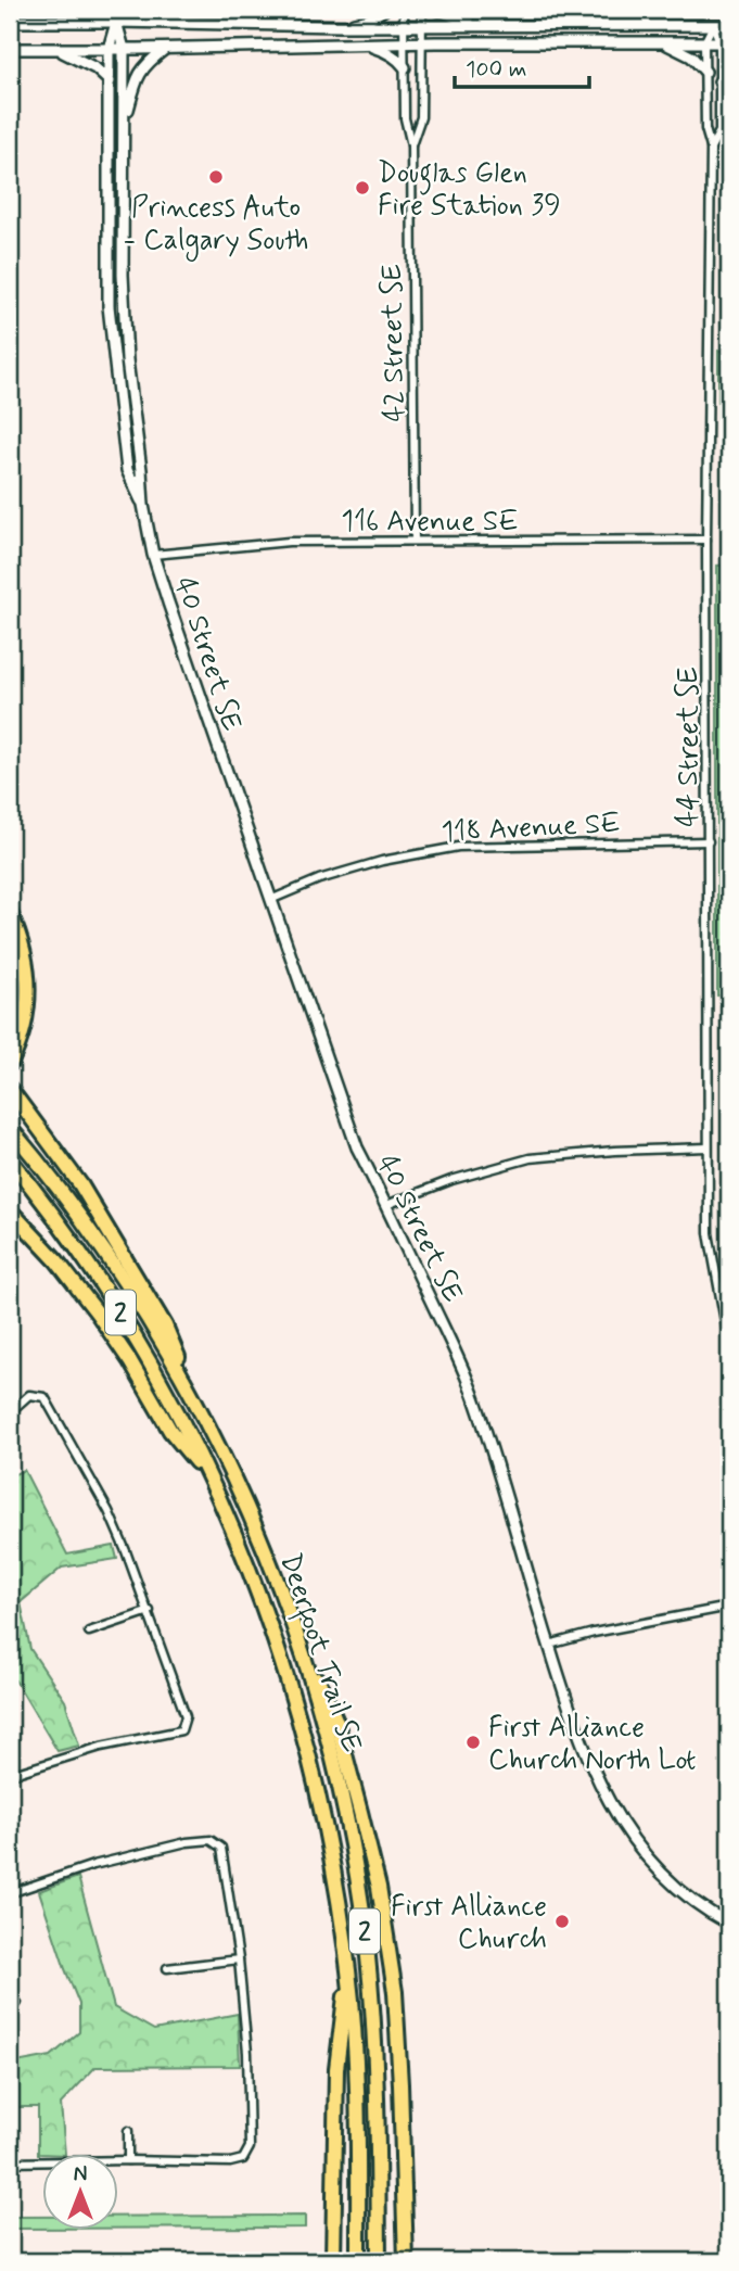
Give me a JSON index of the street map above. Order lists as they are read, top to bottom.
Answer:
{
  "streets": {
    "highway": ["2", "Deerfoot Trail SE"],
    "street": [
      "42 Street SE",
      "116 Avenue SE",
      "40 Street SE",
      "44 Street SE",
      "118 Avenue SE"
    ]
  },
  "crossings": [
    ["42 Street SE", "116 Avenue SE"],
    ["116 Avenue SE", "40 Street SE"],
    ["116 Avenue SE", "44 Street SE"],
    ["40 Street SE", "118 Avenue SE"],
    ["44 Street SE", "118 Avenue SE"]
  ],
  "places": [
    "Princess Auto - Calgary South",
    "Douglas Glen Fire Station 39",
    "First Alliance Church North Lot",
    "First Alliance Church"
  ],
  "scale_bar": "100 m",
  "north": "top"
}
